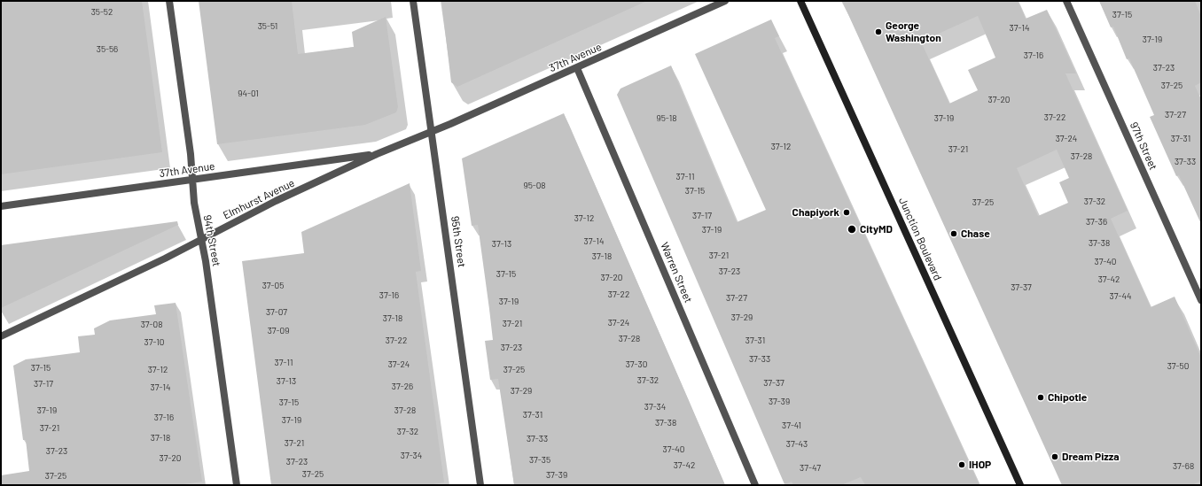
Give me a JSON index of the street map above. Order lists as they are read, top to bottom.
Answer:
{
  "streets": {
    "main road": ["Junction Boulevard"],
    "street": [
      "37th Avenue",
      "97th Street",
      "Elmhurst Avenue",
      "94th Street",
      "95th Street",
      "Warren Street"
    ]
  },
  "crossings": [
    ["37th Avenue", "Elmhurst Avenue"],
    ["37th Avenue", "94th Street"],
    ["37th Avenue", "95th Street"],
    ["37th Avenue", "Warren Street"],
    ["Elmhurst Avenue", "94th Street"],
    ["Elmhurst Avenue", "95th Street"]
  ],
  "places": [
    "George Washington",
    "Chapiyork",
    "CityMD",
    "Chase",
    "Chipotle",
    "Dream Pizza",
    "IHOP"
  ],
  "house_numbers": [
    "35-52",
    "37-15",
    "35-51",
    "37-14",
    "37-19",
    "35-56",
    "37-16",
    "37-23",
    "37-25",
    "94-01",
    "37-20",
    "37-27",
    "37-22",
    "95-18",
    "37-19",
    "37-24",
    "37-31",
    "37-12",
    "37-21",
    "37-28",
    "37-33",
    "37-11",
    "95-08",
    "37-15",
    "37-32",
    "37-25",
    "37-17",
    "37-12",
    "37-36",
    "37-19",
    "37-14",
    "37-38",
    "37-13",
    "37-21",
    "37-18",
    "37-40",
    "37-23",
    "37-15",
    "37-20",
    "37-42",
    "37-05",
    "37-37",
    "37-22",
    "37-16",
    "37-44",
    "37-27",
    "37-19",
    "37-07",
    "37-29",
    "37-18",
    "37-24",
    "37-21",
    "37-08",
    "37-09",
    "37-28",
    "37-22",
    "37-31",
    "37-10",
    "37-23",
    "37-33",
    "37-11",
    "37-24",
    "37-30",
    "37-50",
    "37-15",
    "37-12",
    "37-25",
    "37-32",
    "37-13",
    "37-37",
    "37-17",
    "37-26",
    "37-14",
    "37-29",
    "37-39",
    "37-15",
    "37-34",
    "37-19",
    "37-28",
    "37-31",
    "37-16",
    "37-19",
    "37-38",
    "37-41",
    "37-21",
    "37-32",
    "37-18",
    "37-33",
    "37-21",
    "37-43",
    "37-40",
    "37-23",
    "37-34",
    "37-20",
    "37-35",
    "37-23",
    "37-42",
    "37-68",
    "37-47",
    "37-25",
    "37-39",
    "37-25"
  ]
}
